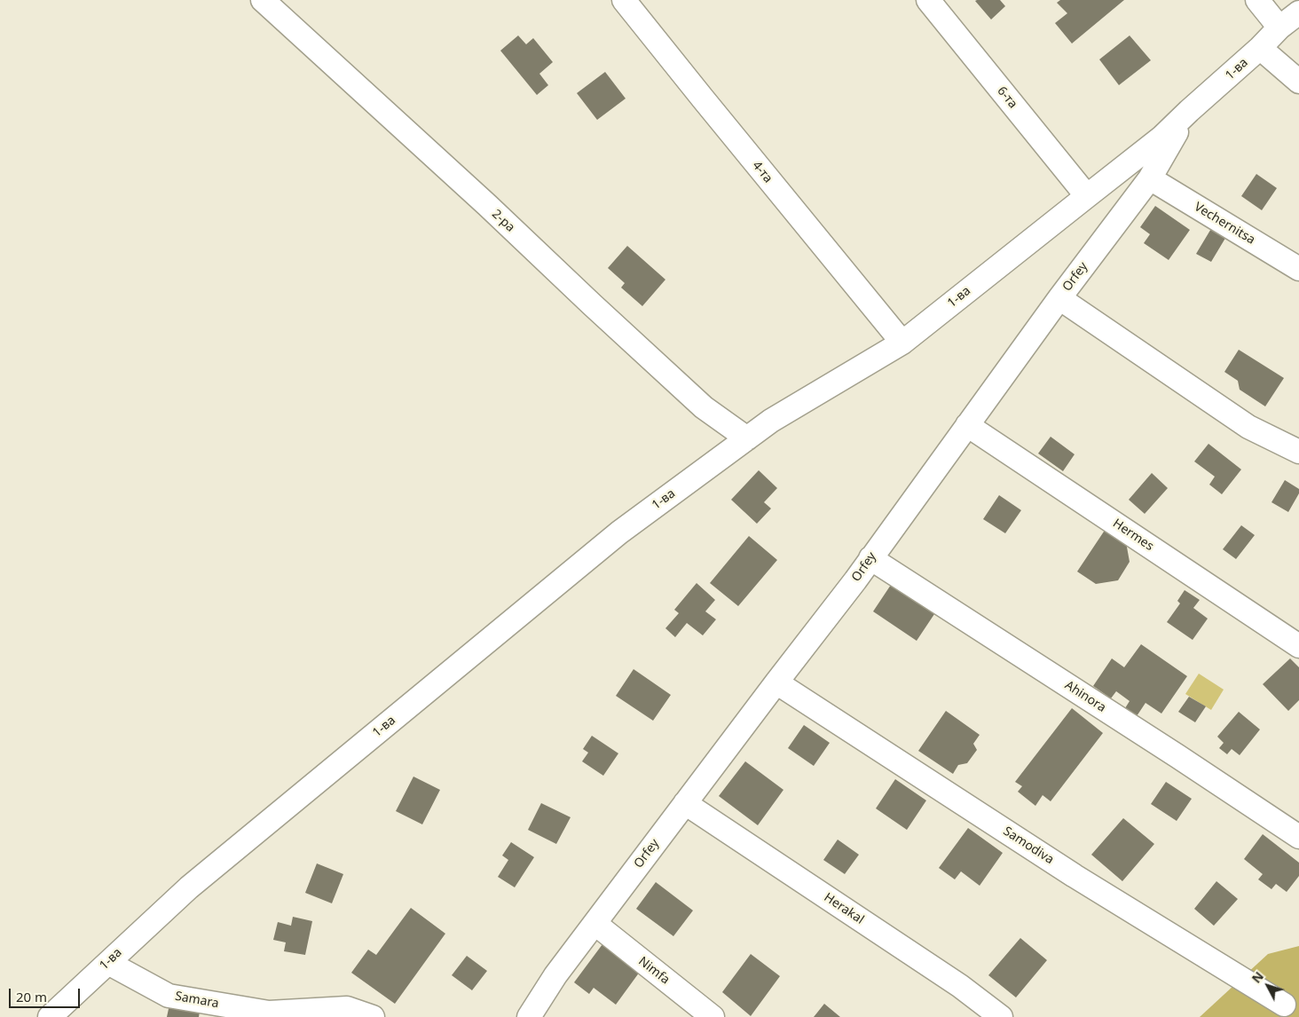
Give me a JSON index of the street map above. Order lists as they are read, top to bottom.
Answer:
{
  "streets": {
    "street": [
      "1-ва",
      "6-та",
      "4-та",
      "2-ра",
      "Vechernitsa",
      "Orfey",
      "Hermes",
      "Ahinora",
      "Samodiva",
      "Herakal",
      "Nimfa",
      "Samara"
    ]
  },
  "crossings": [
    ["1-ва", "6-та"],
    ["1-ва", "4-та"],
    ["1-ва", "2-ра"],
    ["1-ва", "Orfey"],
    ["1-ва", "Samara"],
    ["Vechernitsa", "Orfey"],
    ["Orfey", "Hermes"],
    ["Orfey", "Ahinora"],
    ["Orfey", "Samodiva"],
    ["Orfey", "Herakal"],
    ["Orfey", "Nimfa"]
  ],
  "scale_bar": "20 m",
  "north": "top left"
}
